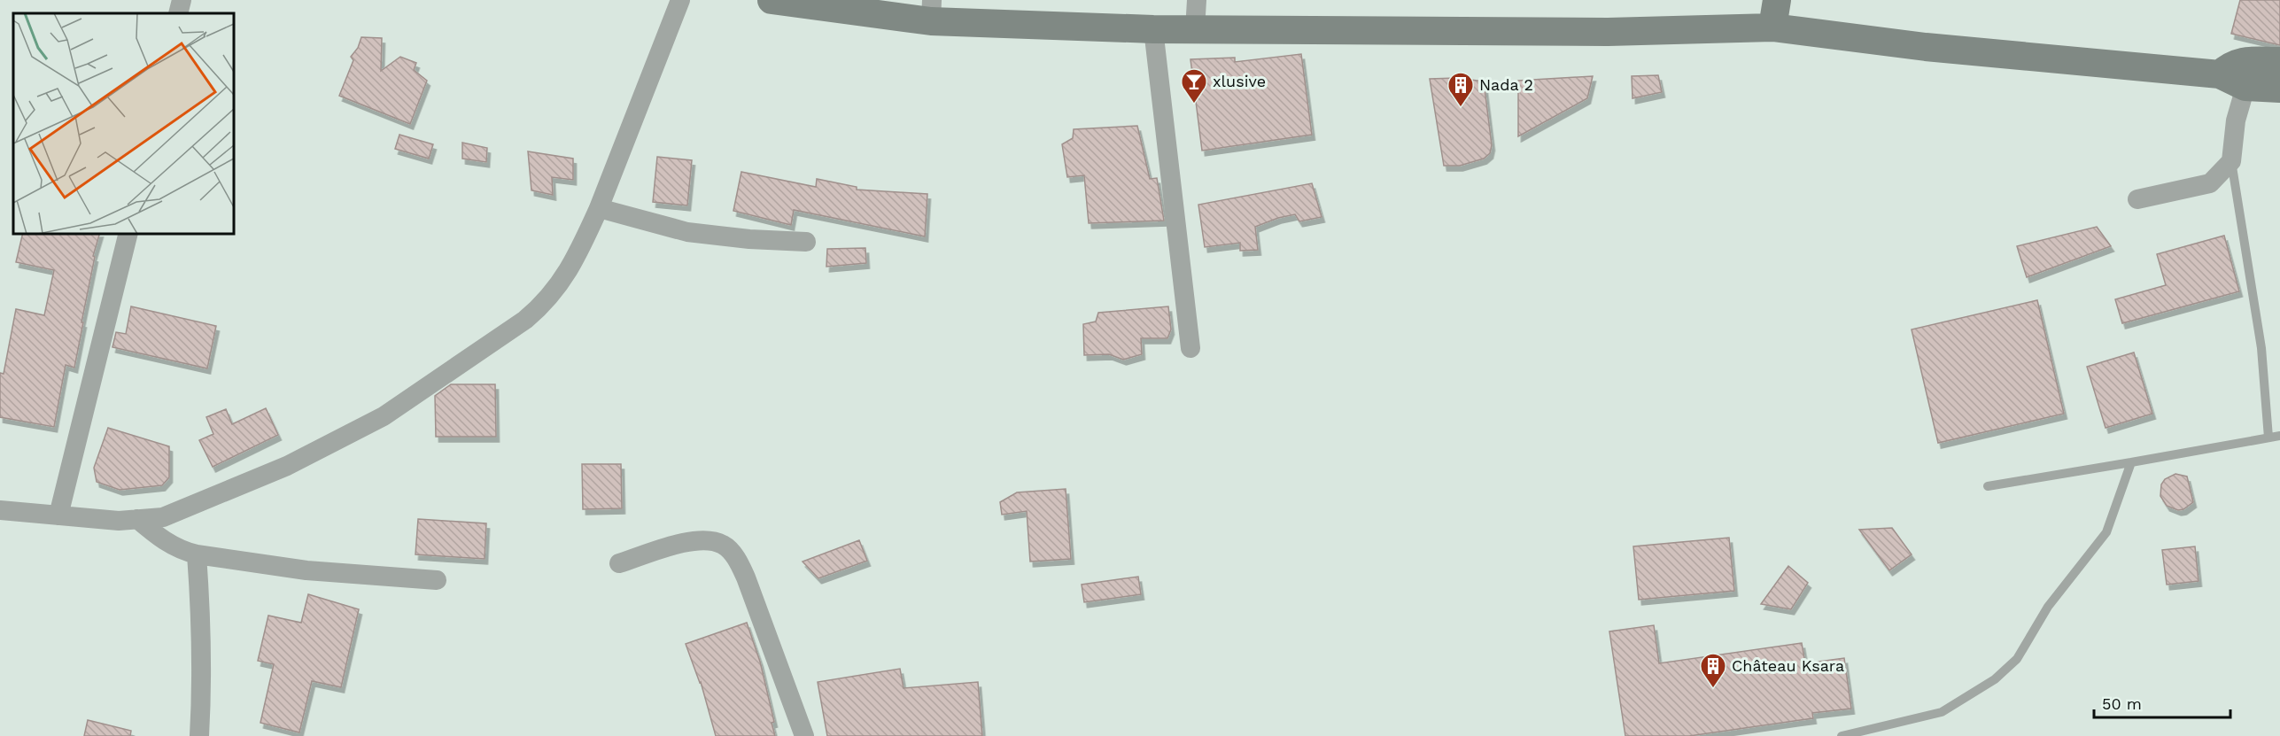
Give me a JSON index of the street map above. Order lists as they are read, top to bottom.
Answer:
{
  "places": {
    "bar": ["xlusive"],
    "building": ["Nada 2", "Château Ksara"]
  },
  "scale_bar": "50 m"
}
